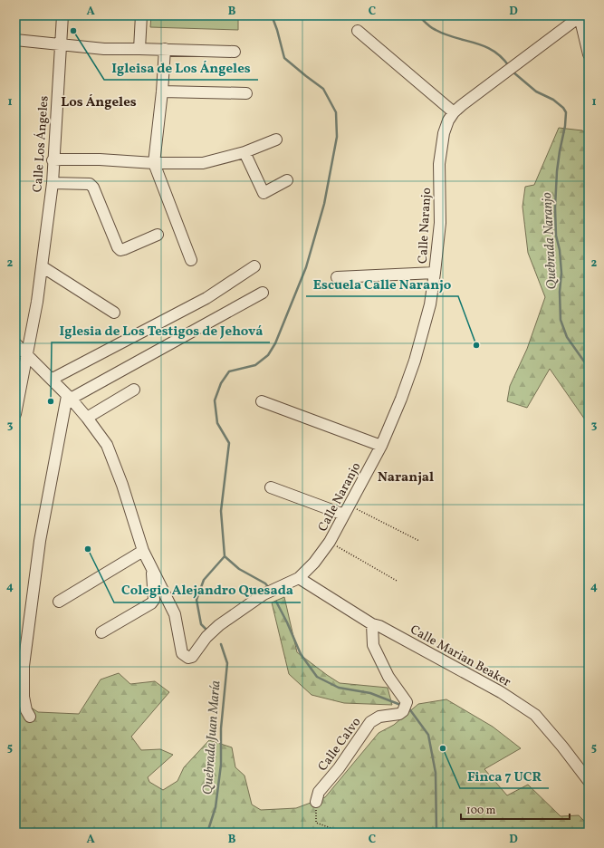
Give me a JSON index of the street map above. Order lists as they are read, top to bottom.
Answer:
{
  "streets": {
    "street": [
      "Calle Los Ángeles",
      "Calle Naranjo",
      "Calle Marian Beaker",
      "Calle Calvo"
    ]
  },
  "crossings": [
    ["Calle Naranjo", "Calle Marian Beaker"],
    ["Calle Marian Beaker", "Calle Calvo"]
  ],
  "districts": ["Los Ángeles", "Naranjal"],
  "water": ["Quebrada Naranjo", "Quebrada Juan María"],
  "places": [
    "Igleisa de Los Ángeles",
    "Escuela Calle Naranjo",
    "Iglesia de Los Testigos de Jehová",
    "Colegio Alejandro Quesada",
    "Finca 7 UCR"
  ],
  "scale_bar": "100 m",
  "grid": {
    "columns": [
      "A",
      "B",
      "C",
      "D"
    ],
    "rows": [
      "1",
      "2",
      "3",
      "4",
      "5"
    ]
  }
}
